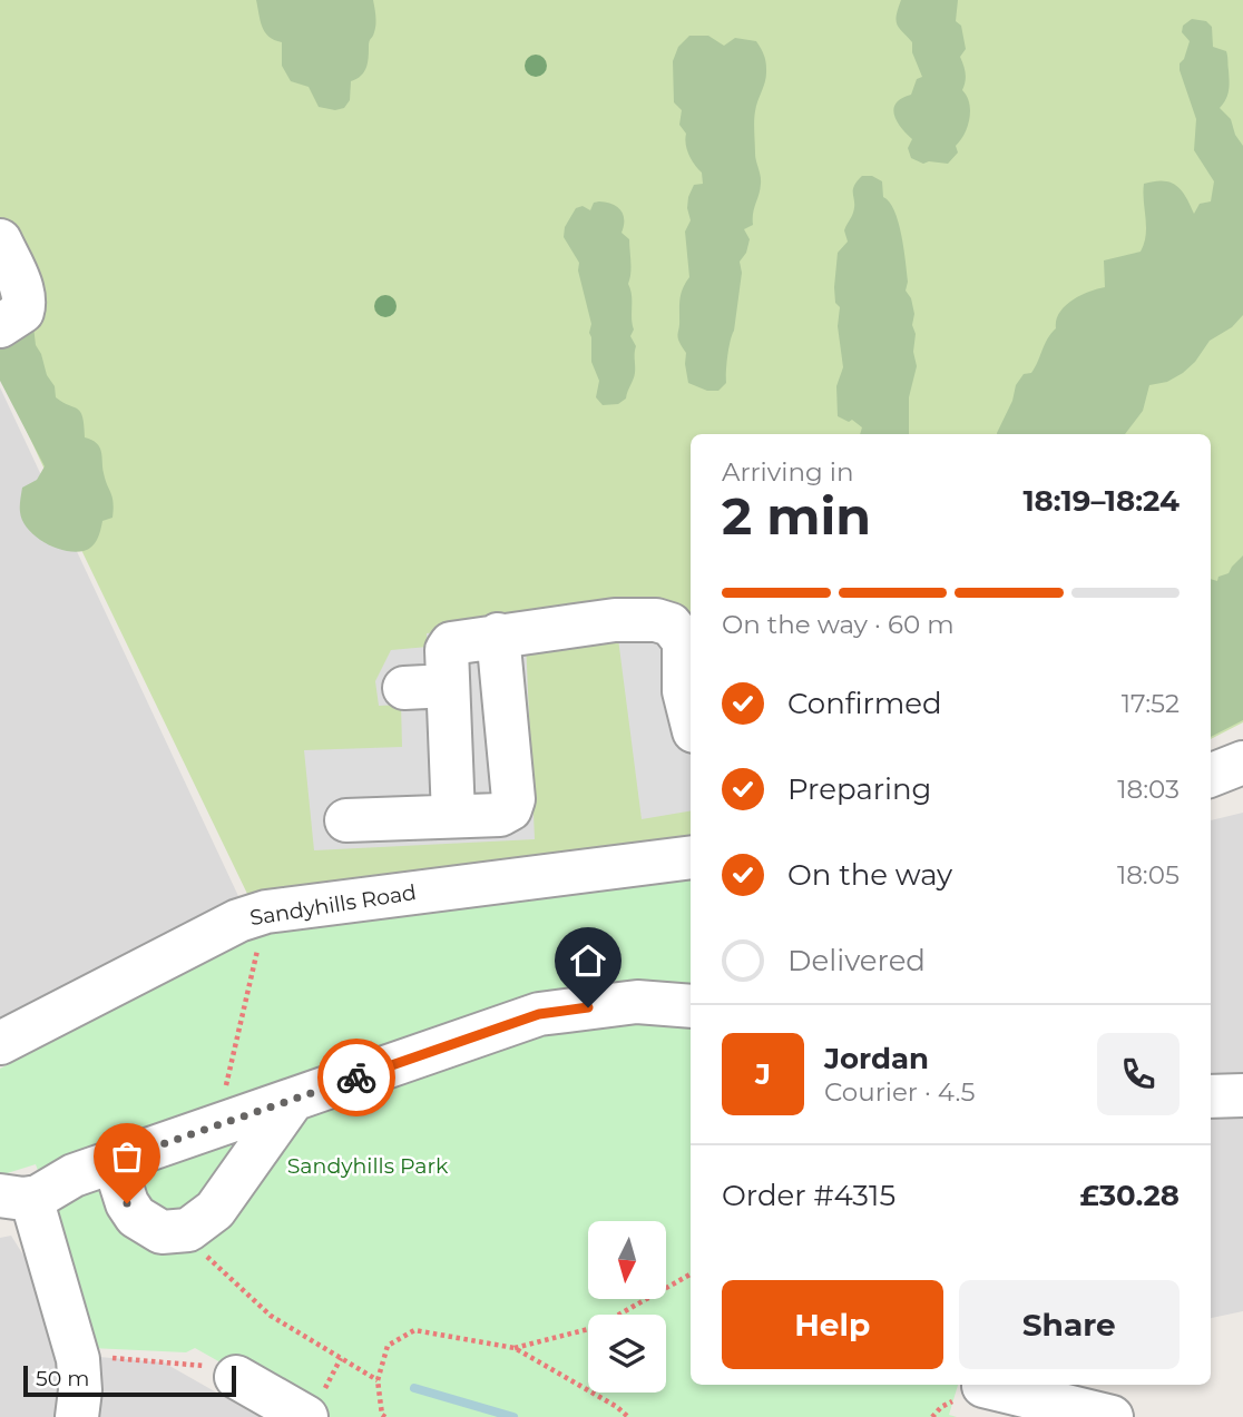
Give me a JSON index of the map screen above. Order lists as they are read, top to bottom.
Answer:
{
  "streets": {
    "street": ["Sandyhills Road"]
  },
  "parks": ["Sandyhills Park"],
  "scale_bar": "50 m",
  "north": "bottom",
  "page": {
    "heading": ["2 min", "Arriving in", "18:19–18:24"],
    "panel": [
      "Jordan",
      "Courier · 4.5",
      "Order #4315",
      "£30.28"
    ],
    "bar": "On the way · 60 m",
    "list": [
      ["Confirmed", "17:52"],
      ["Preparing", "18:03"],
      ["On the way", "18:05"],
      "Delivered"
    ],
    "round": "J",
    "buttons": ["Help", "Share"],
    "scale": "50 m"
  }
}
